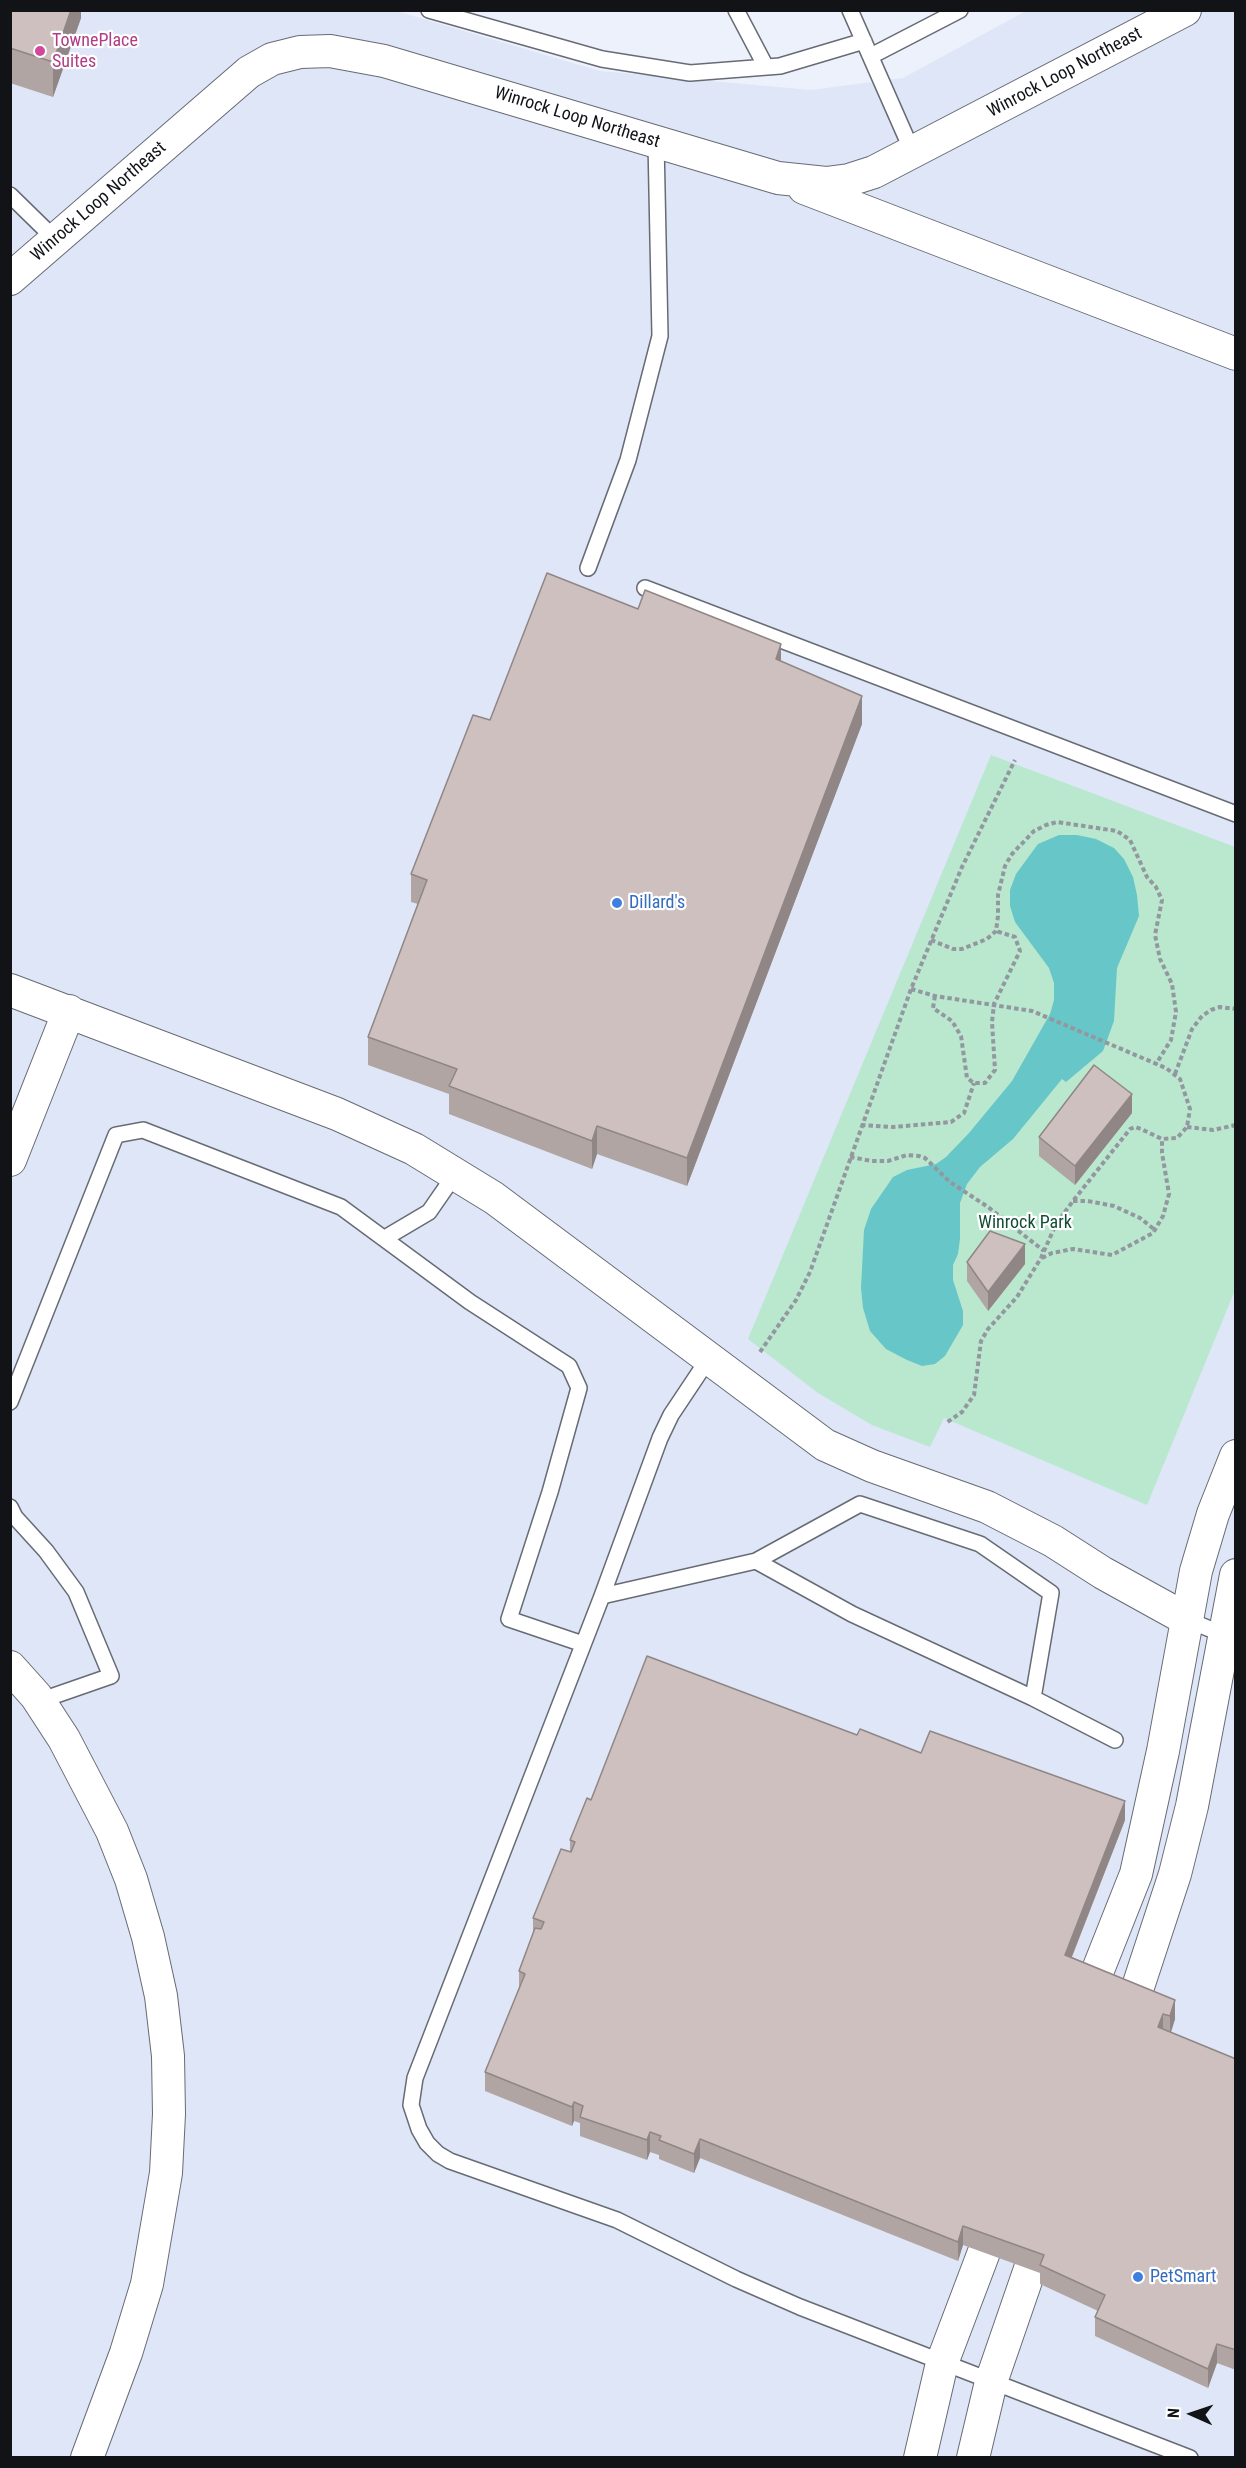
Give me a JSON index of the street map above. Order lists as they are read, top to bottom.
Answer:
{
  "streets": {
    "street": ["Winrock Loop Northeast"]
  },
  "parks": ["Winrock Park"],
  "places": ["TownePlace Suites", "Dillard's", "PetSmart"],
  "north": "left"
}
